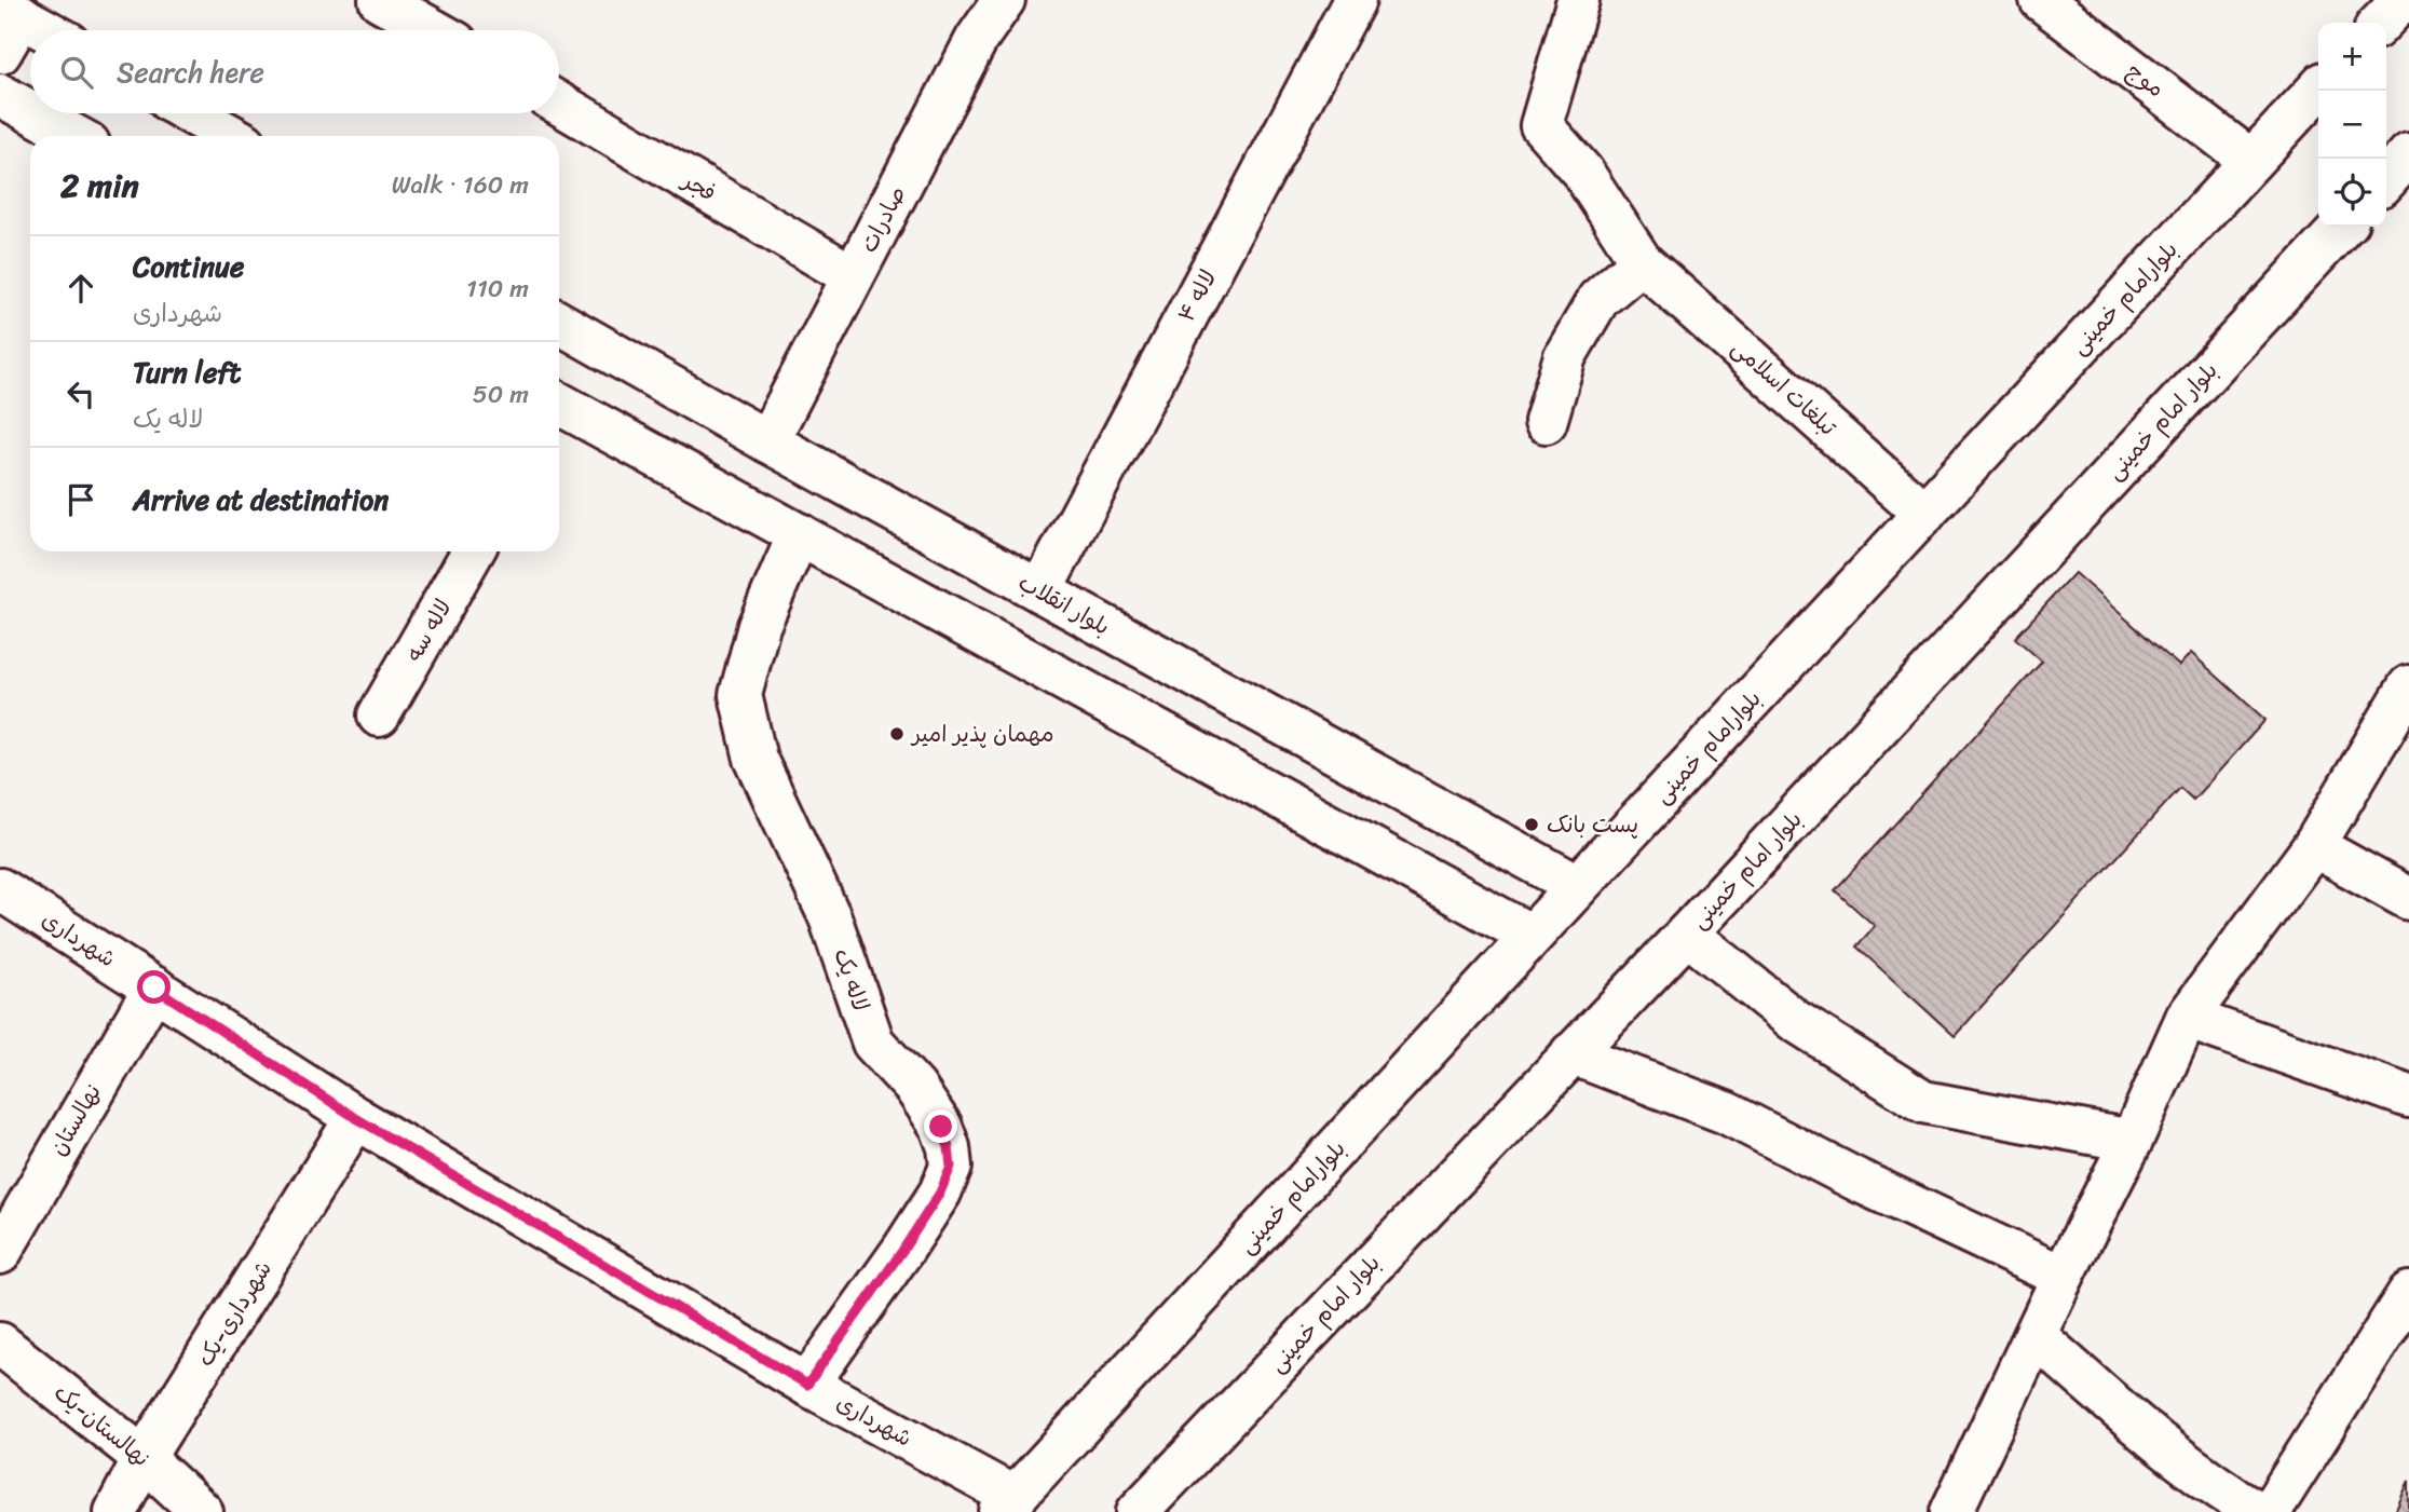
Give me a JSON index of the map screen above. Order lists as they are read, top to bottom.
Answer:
{
  "streets": {
    "main road": [
      "موج",
      "فجر",
      "صادرات",
      "لاله ۴",
      "بلوارامام خمینی",
      "تبلغات اسلامی",
      "بلوار امام خمینی",
      "بلوار انقلاب",
      "لاله سه",
      "شهرداری",
      "لاله یک",
      "نهالستان",
      "شهرداری-یک",
      "نهالستان-یک"
    ]
  },
  "crossings": [
    ["موج", "بلوارامام خمینی"],
    ["فجر", "صادرات"],
    ["صادرات", "بلوار انقلاب"],
    ["لاله ۴", "بلوار انقلاب"],
    ["بلوارامام خمینی", "تبلغات اسلامی"],
    ["بلوارامام خمینی", "بلوار انقلاب"],
    ["بلوارامام خمینی", "شهرداری"],
    ["شهرداری", "لاله یک"],
    ["شهرداری", "نهالستان"],
    ["شهرداری", "شهرداری-یک"],
    ["شهرداری-یک", "نهالستان-یک"]
  ],
  "places": ["مهمان پذیر امیر", "پست بانک"],
  "page": {
    "map_buttons": ["+", "−"],
    "search": "Search here",
    "heading": ["2 min", "Walk · 160 m"],
    "list": [
      ["Continue", "شهرداری", "110 m"],
      ["Turn left", "لاله یک", "50 m"],
      "Arrive at destination"
    ]
  }
}
